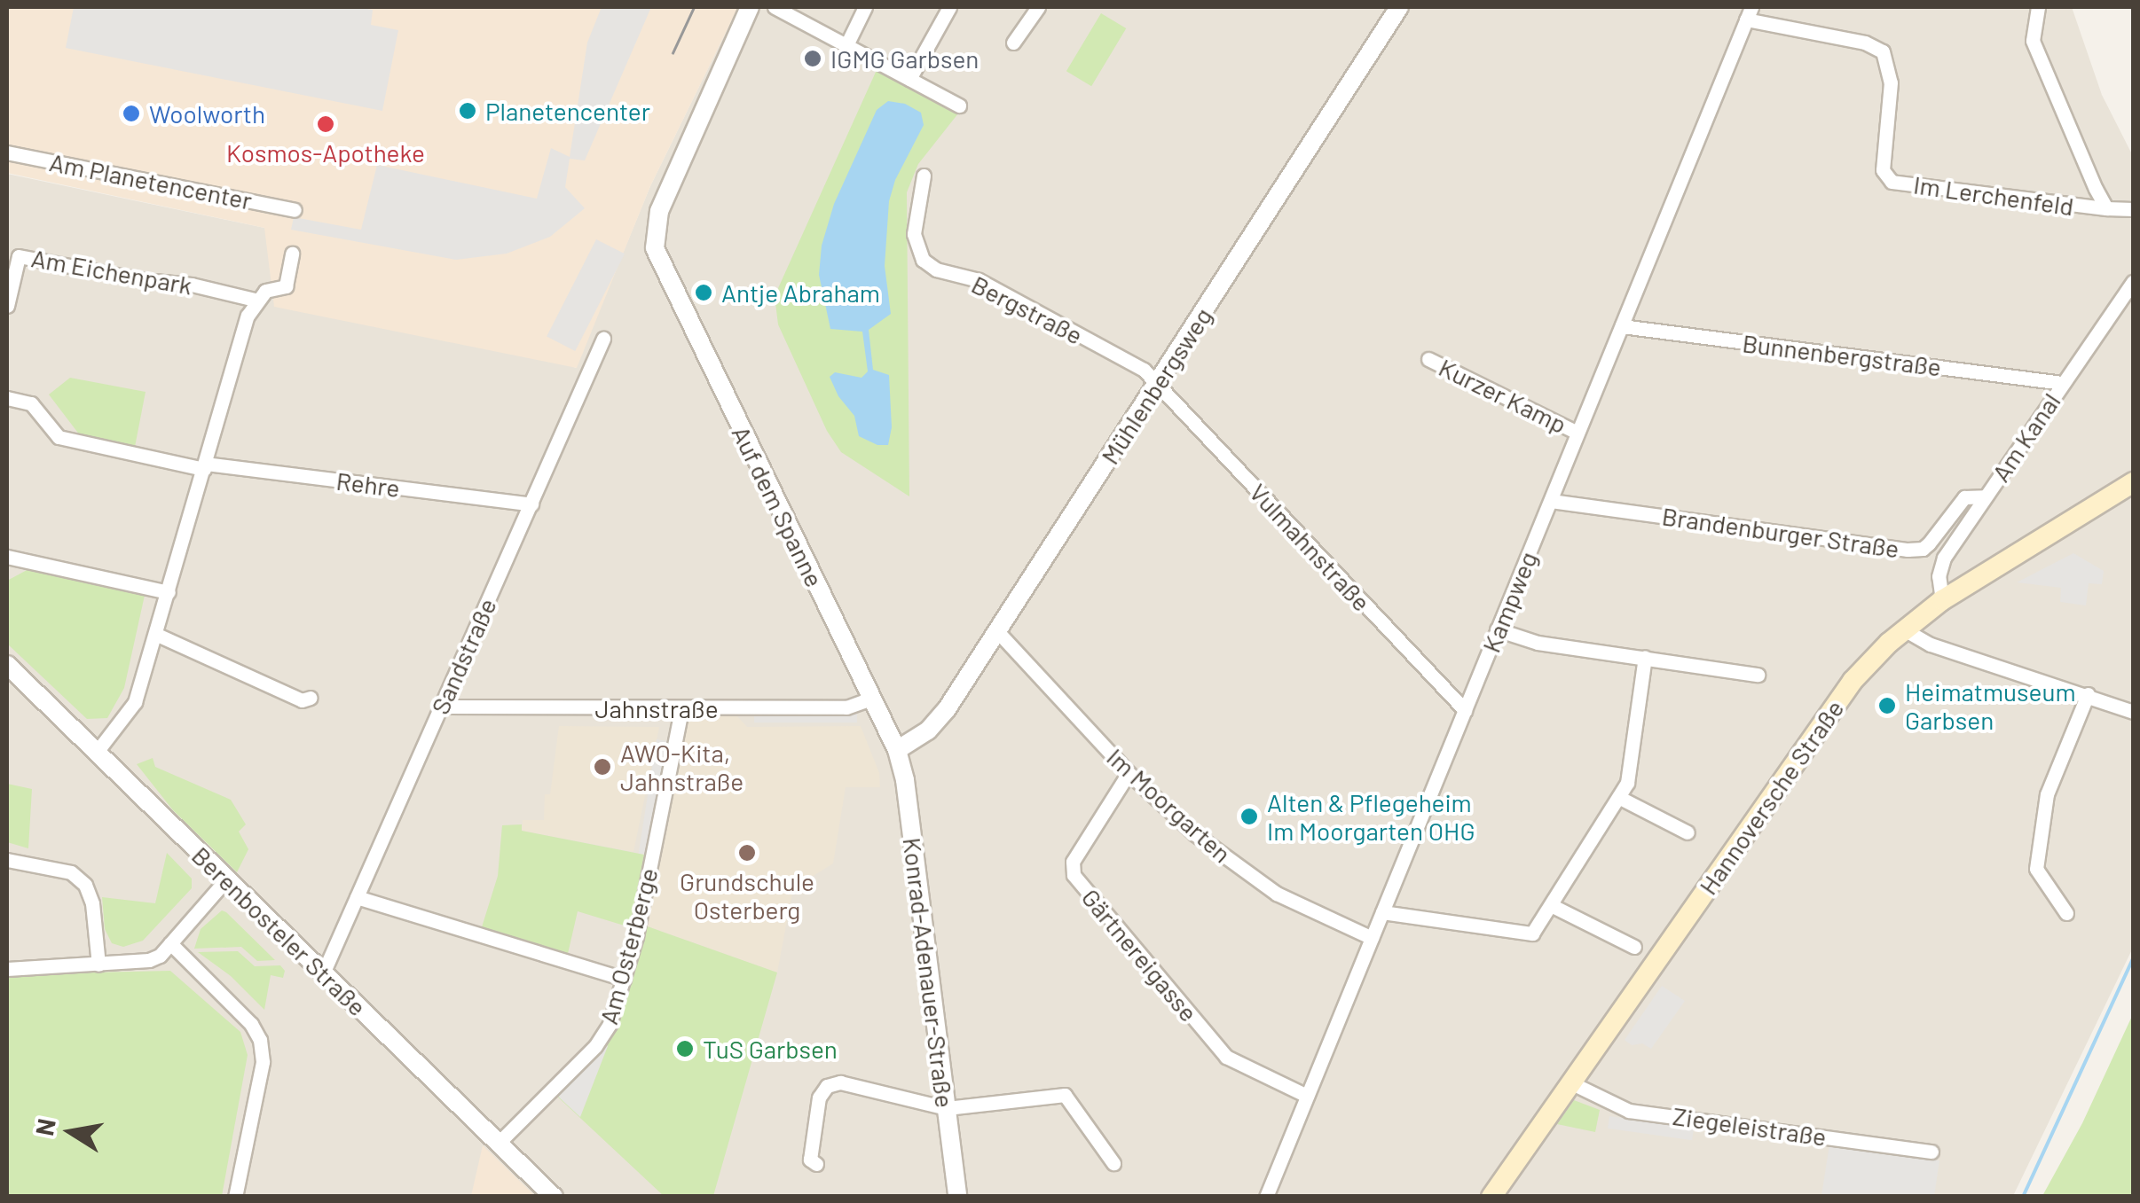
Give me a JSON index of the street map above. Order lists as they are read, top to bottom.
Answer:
{
  "streets": {
    "main road": ["Hannoversche Straße"],
    "street": [
      "Am Planetencenter",
      "Im Lerchenfeld",
      "Am Eichenpark",
      "Bergstraße",
      "Bunnenbergstraße",
      "Mühlenbergsweg",
      "Kurzer Kamp",
      "Am Kanal",
      "Rehre",
      "Auf dem Spanne",
      "Brandenburger Straße",
      "Vulmahnstraße",
      "Kampweg",
      "Sandstraße",
      "Jahnstraße",
      "Im Moorgarten",
      "Berenbosteler Straße",
      "Am Osterberge",
      "Gärtnereigasse",
      "Konrad-Adenauer-Straße",
      "Ziegeleistraße"
    ]
  },
  "crossings": [
    ["Im Lerchenfeld", "Kampweg"],
    ["Bergstraße", "Mühlenbergsweg"],
    ["Bergstraße", "Vulmahnstraße"],
    ["Bunnenbergstraße", "Am Kanal"],
    ["Bunnenbergstraße", "Kampweg"],
    ["Mühlenbergsweg", "Auf dem Spanne"],
    ["Mühlenbergsweg", "Vulmahnstraße"],
    ["Mühlenbergsweg", "Im Moorgarten"],
    ["Mühlenbergsweg", "Konrad-Adenauer-Straße"],
    ["Kurzer Kamp", "Kampweg"],
    ["Am Kanal", "Brandenburger Straße"],
    ["Am Kanal", "Hannoversche Straße"],
    ["Rehre", "Sandstraße"],
    ["Auf dem Spanne", "Jahnstraße"],
    ["Auf dem Spanne", "Konrad-Adenauer-Straße"],
    ["Brandenburger Straße", "Kampweg"],
    ["Vulmahnstraße", "Kampweg"],
    ["Kampweg", "Im Moorgarten"],
    ["Kampweg", "Gärtnereigasse"],
    ["Sandstraße", "Jahnstraße"],
    ["Sandstraße", "Berenbosteler Straße"],
    ["Jahnstraße", "Am Osterberge"],
    ["Hannoversche Straße", "Ziegeleistraße"],
    ["Im Moorgarten", "Gärtnereigasse"],
    ["Berenbosteler Straße", "Am Osterberge"]
  ],
  "places": [
    "IGMG Garbsen",
    "Planetencenter",
    "Woolworth",
    "Kosmos-Apotheke",
    "Antje Abraham",
    "Heimatmuseum Garbsen",
    "AWO-Kita, Jahnstraße",
    "Alten & Pflegeheim Im Moorgarten OHG",
    "Grundschule Osterberg",
    "TuS Garbsen"
  ],
  "north": "left"
}
